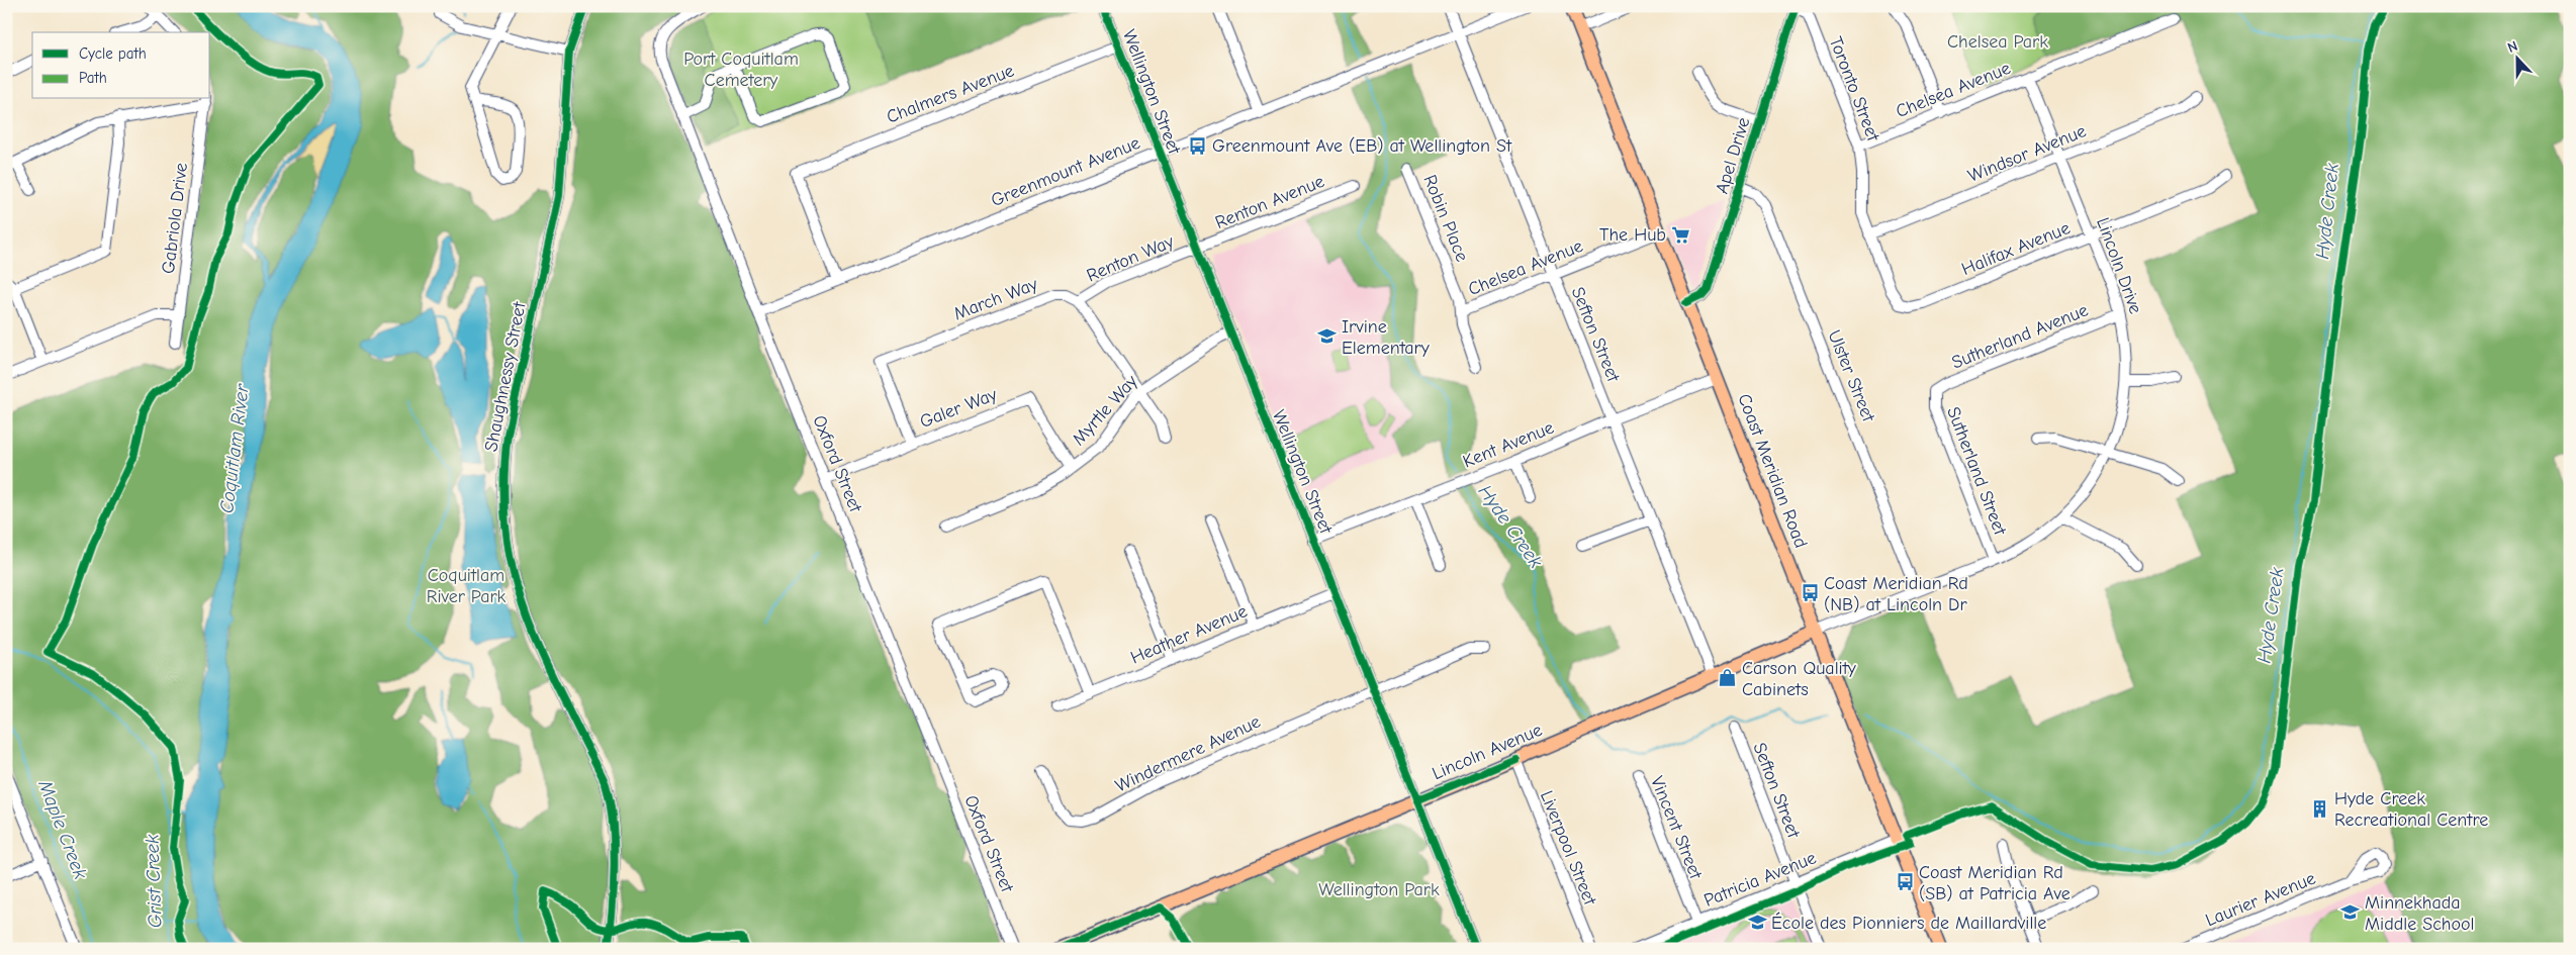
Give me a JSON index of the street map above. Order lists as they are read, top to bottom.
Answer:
{
  "streets": {
    "main road": ["Coast Meridian Road", "Lincoln Avenue"],
    "street": [
      "Toronto Street",
      "Chelsea Avenue",
      "Wellington Street",
      "Chalmers Avenue",
      "Windsor Avenue",
      "Apel Drive",
      "Greenmount Avenue",
      "Renton Avenue",
      "Gabriola Drive",
      "Robin Place",
      "Halifax Avenue",
      "Renton Way",
      "Lincoln Drive",
      "March Way",
      "Sefton Street",
      "Sutherland Avenue",
      "Ulster Street",
      "Shaughnessy Street",
      "Galer Way",
      "Myrtle Way",
      "Kent Avenue",
      "Oxford Street",
      "Sutherland Street",
      "Heather Avenue",
      "Windermere Avenue",
      "Vincent Street",
      "Liverpool Street",
      "Patricia Avenue",
      "Laurier Avenue"
    ]
  },
  "crossings": [
    ["Toronto Street", "Chelsea Avenue"],
    ["Toronto Street", "Windsor Avenue"],
    ["Toronto Street", "Apel Drive"],
    ["Toronto Street", "Halifax Avenue"],
    ["Chelsea Avenue", "Robin Place"],
    ["Chelsea Avenue", "Lincoln Drive"],
    ["Chelsea Avenue", "Sefton Street"],
    ["Chelsea Avenue", "Coast Meridian Road"],
    ["Wellington Street", "Chalmers Avenue"],
    ["Wellington Street", "Greenmount Avenue"],
    ["Wellington Street", "Renton Avenue"],
    ["Wellington Street", "Renton Way"],
    ["Wellington Street", "Myrtle Way"],
    ["Wellington Street", "Kent Avenue"],
    ["Wellington Street", "Heather Avenue"],
    ["Wellington Street", "Lincoln Avenue"],
    ["Wellington Street", "Windermere Avenue"],
    ["Chalmers Avenue", "Greenmount Avenue"],
    ["Windsor Avenue", "Lincoln Drive"],
    ["Apel Drive", "Ulster Street"],
    ["Apel Drive", "Coast Meridian Road"],
    ["Greenmount Avenue", "Sefton Street"],
    ["Greenmount Avenue", "Oxford Street"],
    ["Renton Avenue", "Renton Way"],
    ["Halifax Avenue", "Lincoln Drive"],
    ["Renton Way", "March Way"],
    ["Lincoln Drive", "Sutherland Avenue"],
    ["Lincoln Drive", "Ulster Street"],
    ["Lincoln Drive", "Coast Meridian Road"],
    ["Lincoln Drive", "Sutherland Street"],
    ["Lincoln Drive", "Lincoln Avenue"],
    ["March Way", "Galer Way"],
    ["Sefton Street", "Kent Avenue"],
    ["Sefton Street", "Lincoln Avenue"],
    ["Sefton Street", "Patricia Avenue"],
    ["Sutherland Avenue", "Sutherland Street"],
    ["Galer Way", "Myrtle Way"],
    ["Galer Way", "Oxford Street"],
    ["Kent Avenue", "Coast Meridian Road"],
    ["Coast Meridian Road", "Lincoln Avenue"],
    ["Coast Meridian Road", "Patricia Avenue"],
    ["Lincoln Avenue", "Liverpool Street"],
    ["Vincent Street", "Patricia Avenue"]
  ],
  "water": [
    "Hyde Creek",
    "Coquitlam River",
    "Maple Creek",
    "Grist Creek"
  ],
  "parks": [
    "Chelsea Park",
    "Port Coquitlam Cemetery",
    "Coquitlam River Park",
    "Wellington Park"
  ],
  "places": {
    "bus stop": ["Greenmount Ave (EB) at Wellington St", "Coast Meridian Rd (NB) at Lincoln Dr", "Coast Meridian Rd (SB) at Patricia Ave"],
    "supermarket": ["The Hub"],
    "school or university": ["Irvine Elementary", "Minnekhada Middle School", "École des Pionniers de Maillardville"],
    "shop": ["Carson Quality Cabinets"],
    "building": ["Hyde Creek Recreational Centre"]
  },
  "legend": ["Cycle path", "Path"],
  "north": "top"
}
